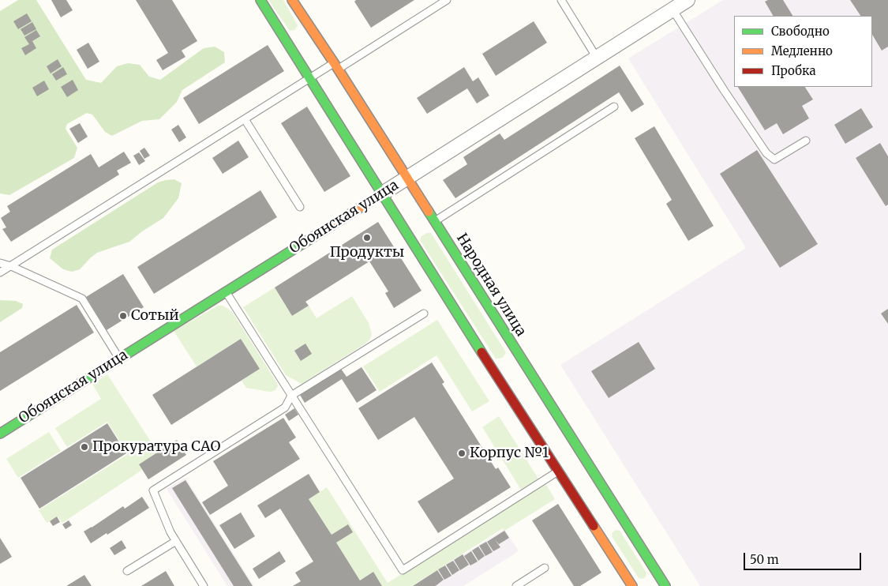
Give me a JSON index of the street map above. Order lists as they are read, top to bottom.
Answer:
{
  "streets": {
    "street": ["Обоянская улица", "Народная улица"]
  },
  "crossings": [
    ["Обоянская улица", "Народная улица"]
  ],
  "places": [
    "Продукты",
    "Сотый",
    "Прокуратура САО",
    "Корпус №1"
  ],
  "legend": ["Свободно", "Медленно", "Пробка"],
  "scale_bar": "50 m"
}
